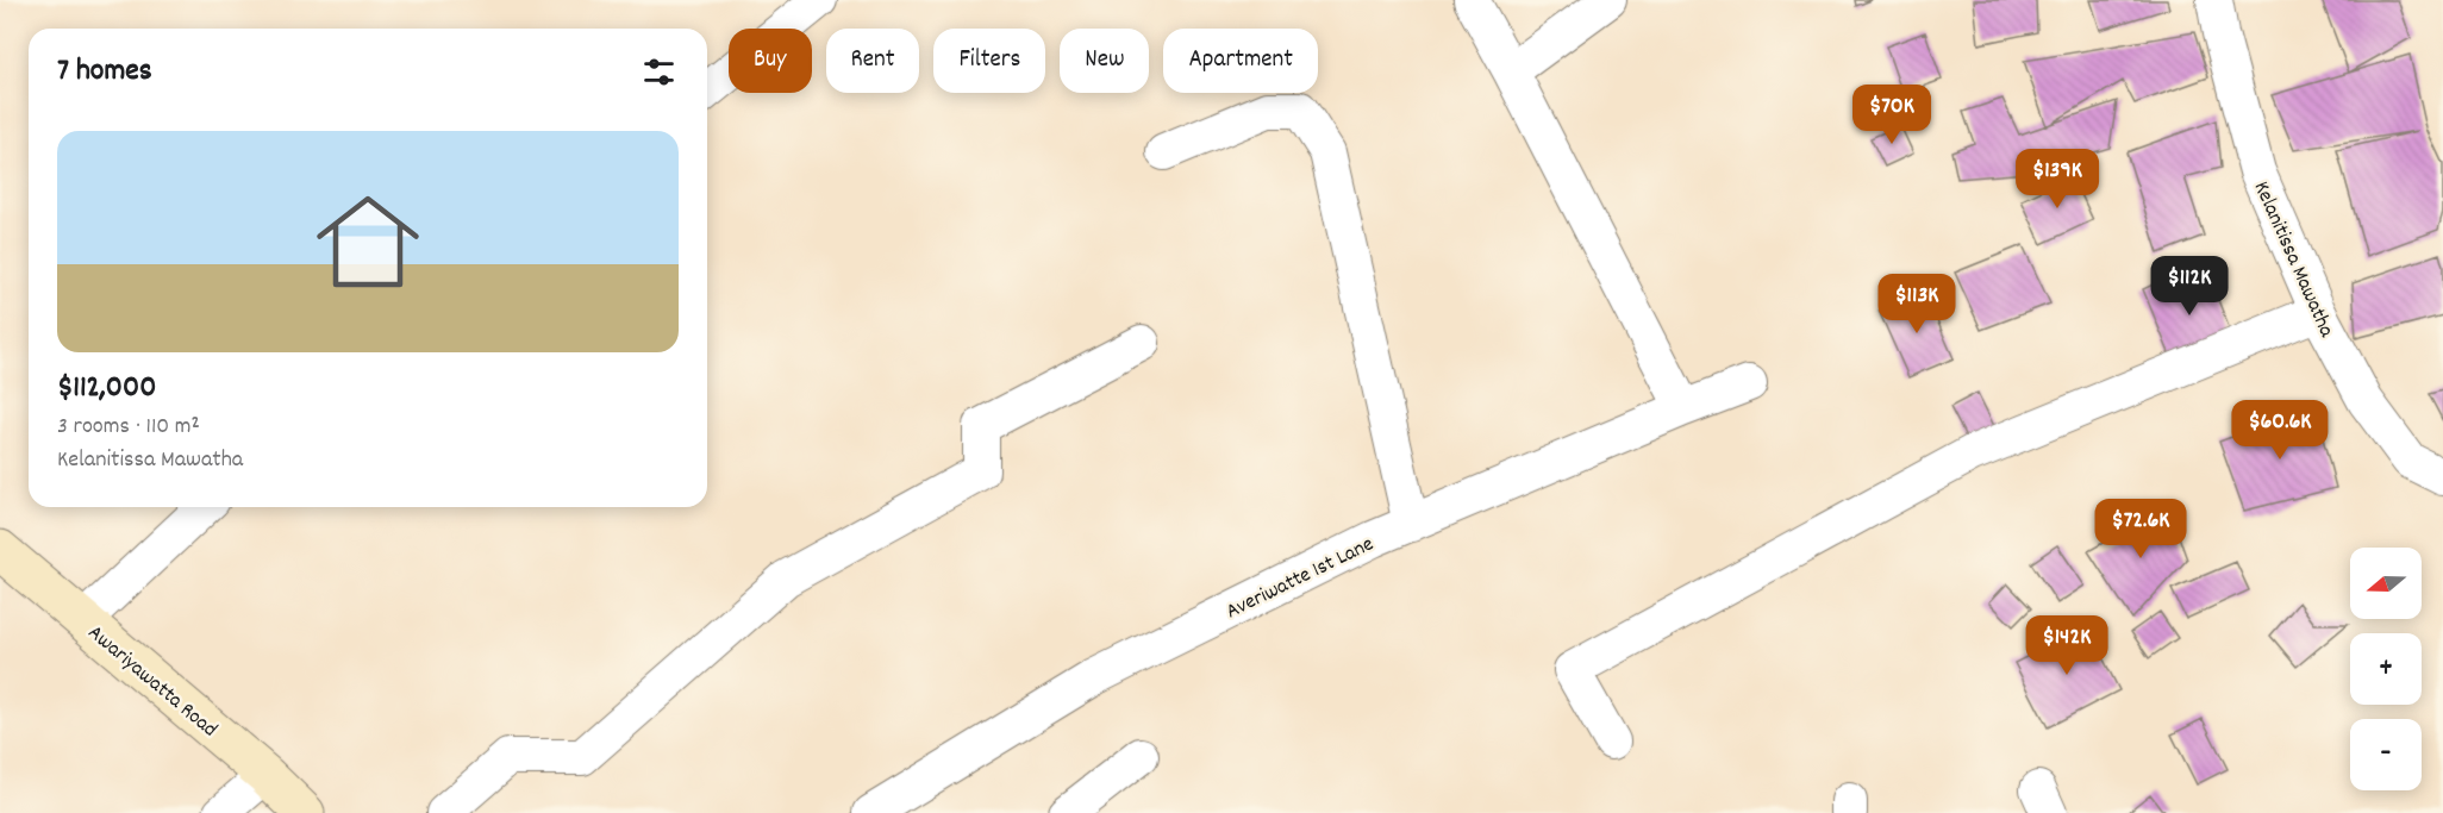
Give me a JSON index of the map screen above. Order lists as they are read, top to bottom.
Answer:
{
  "streets": {
    "street": ["Kelanitissa Mawatha", "Averiwatte 1st Lane", "Awariyawatta Road"]
  },
  "north": "left",
  "page": {
    "chip": [
      "Buy",
      "Rent",
      "Filters",
      "New",
      "Apartment"
    ],
    "heading": "7 homes",
    "price": [
      "$70K",
      "$139K",
      "$112K",
      "$113K",
      "$60.6K",
      "$72.6K",
      "$142K"
    ],
    "list": [
      {
        "name": "$112,000",
        "note": "3 rooms · 110 m² · Kelanitissa Mawatha"
      }
    ],
    "map_buttons": ["+", "−"]
  }
}
